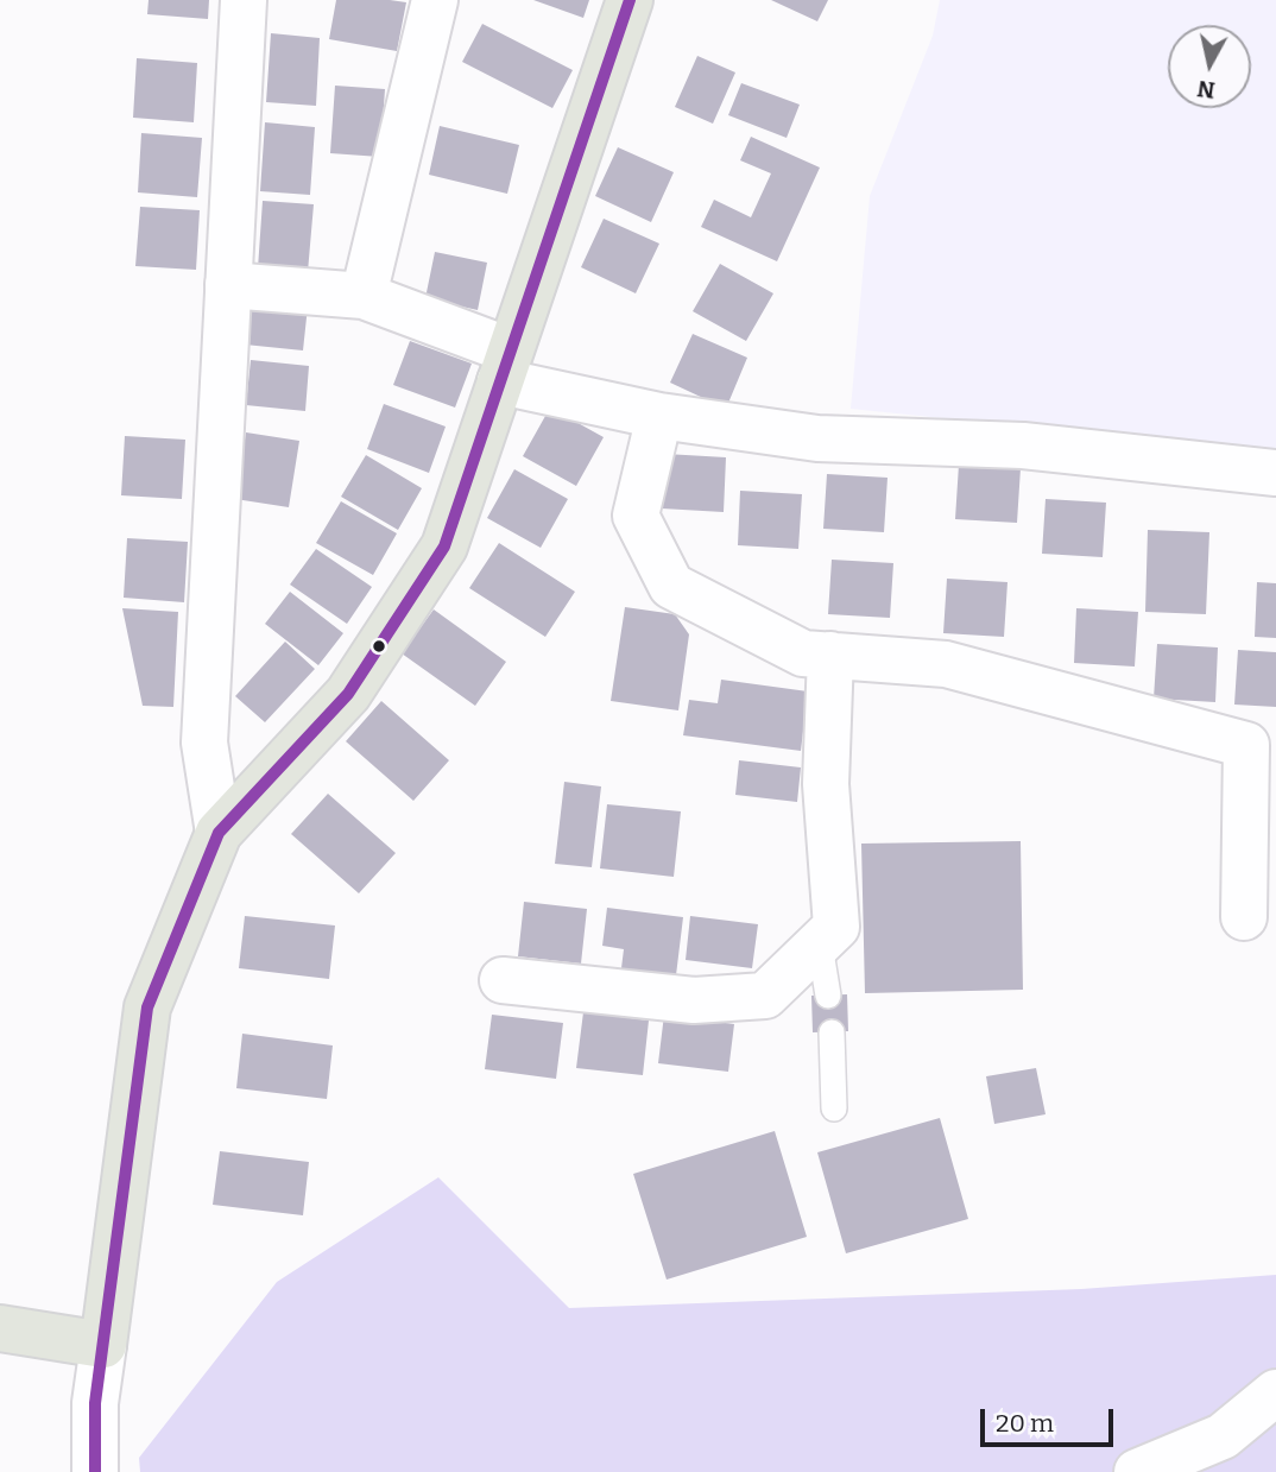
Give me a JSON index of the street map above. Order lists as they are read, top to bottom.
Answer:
{
  "scale_bar": "20 m",
  "north": "bottom"
}
